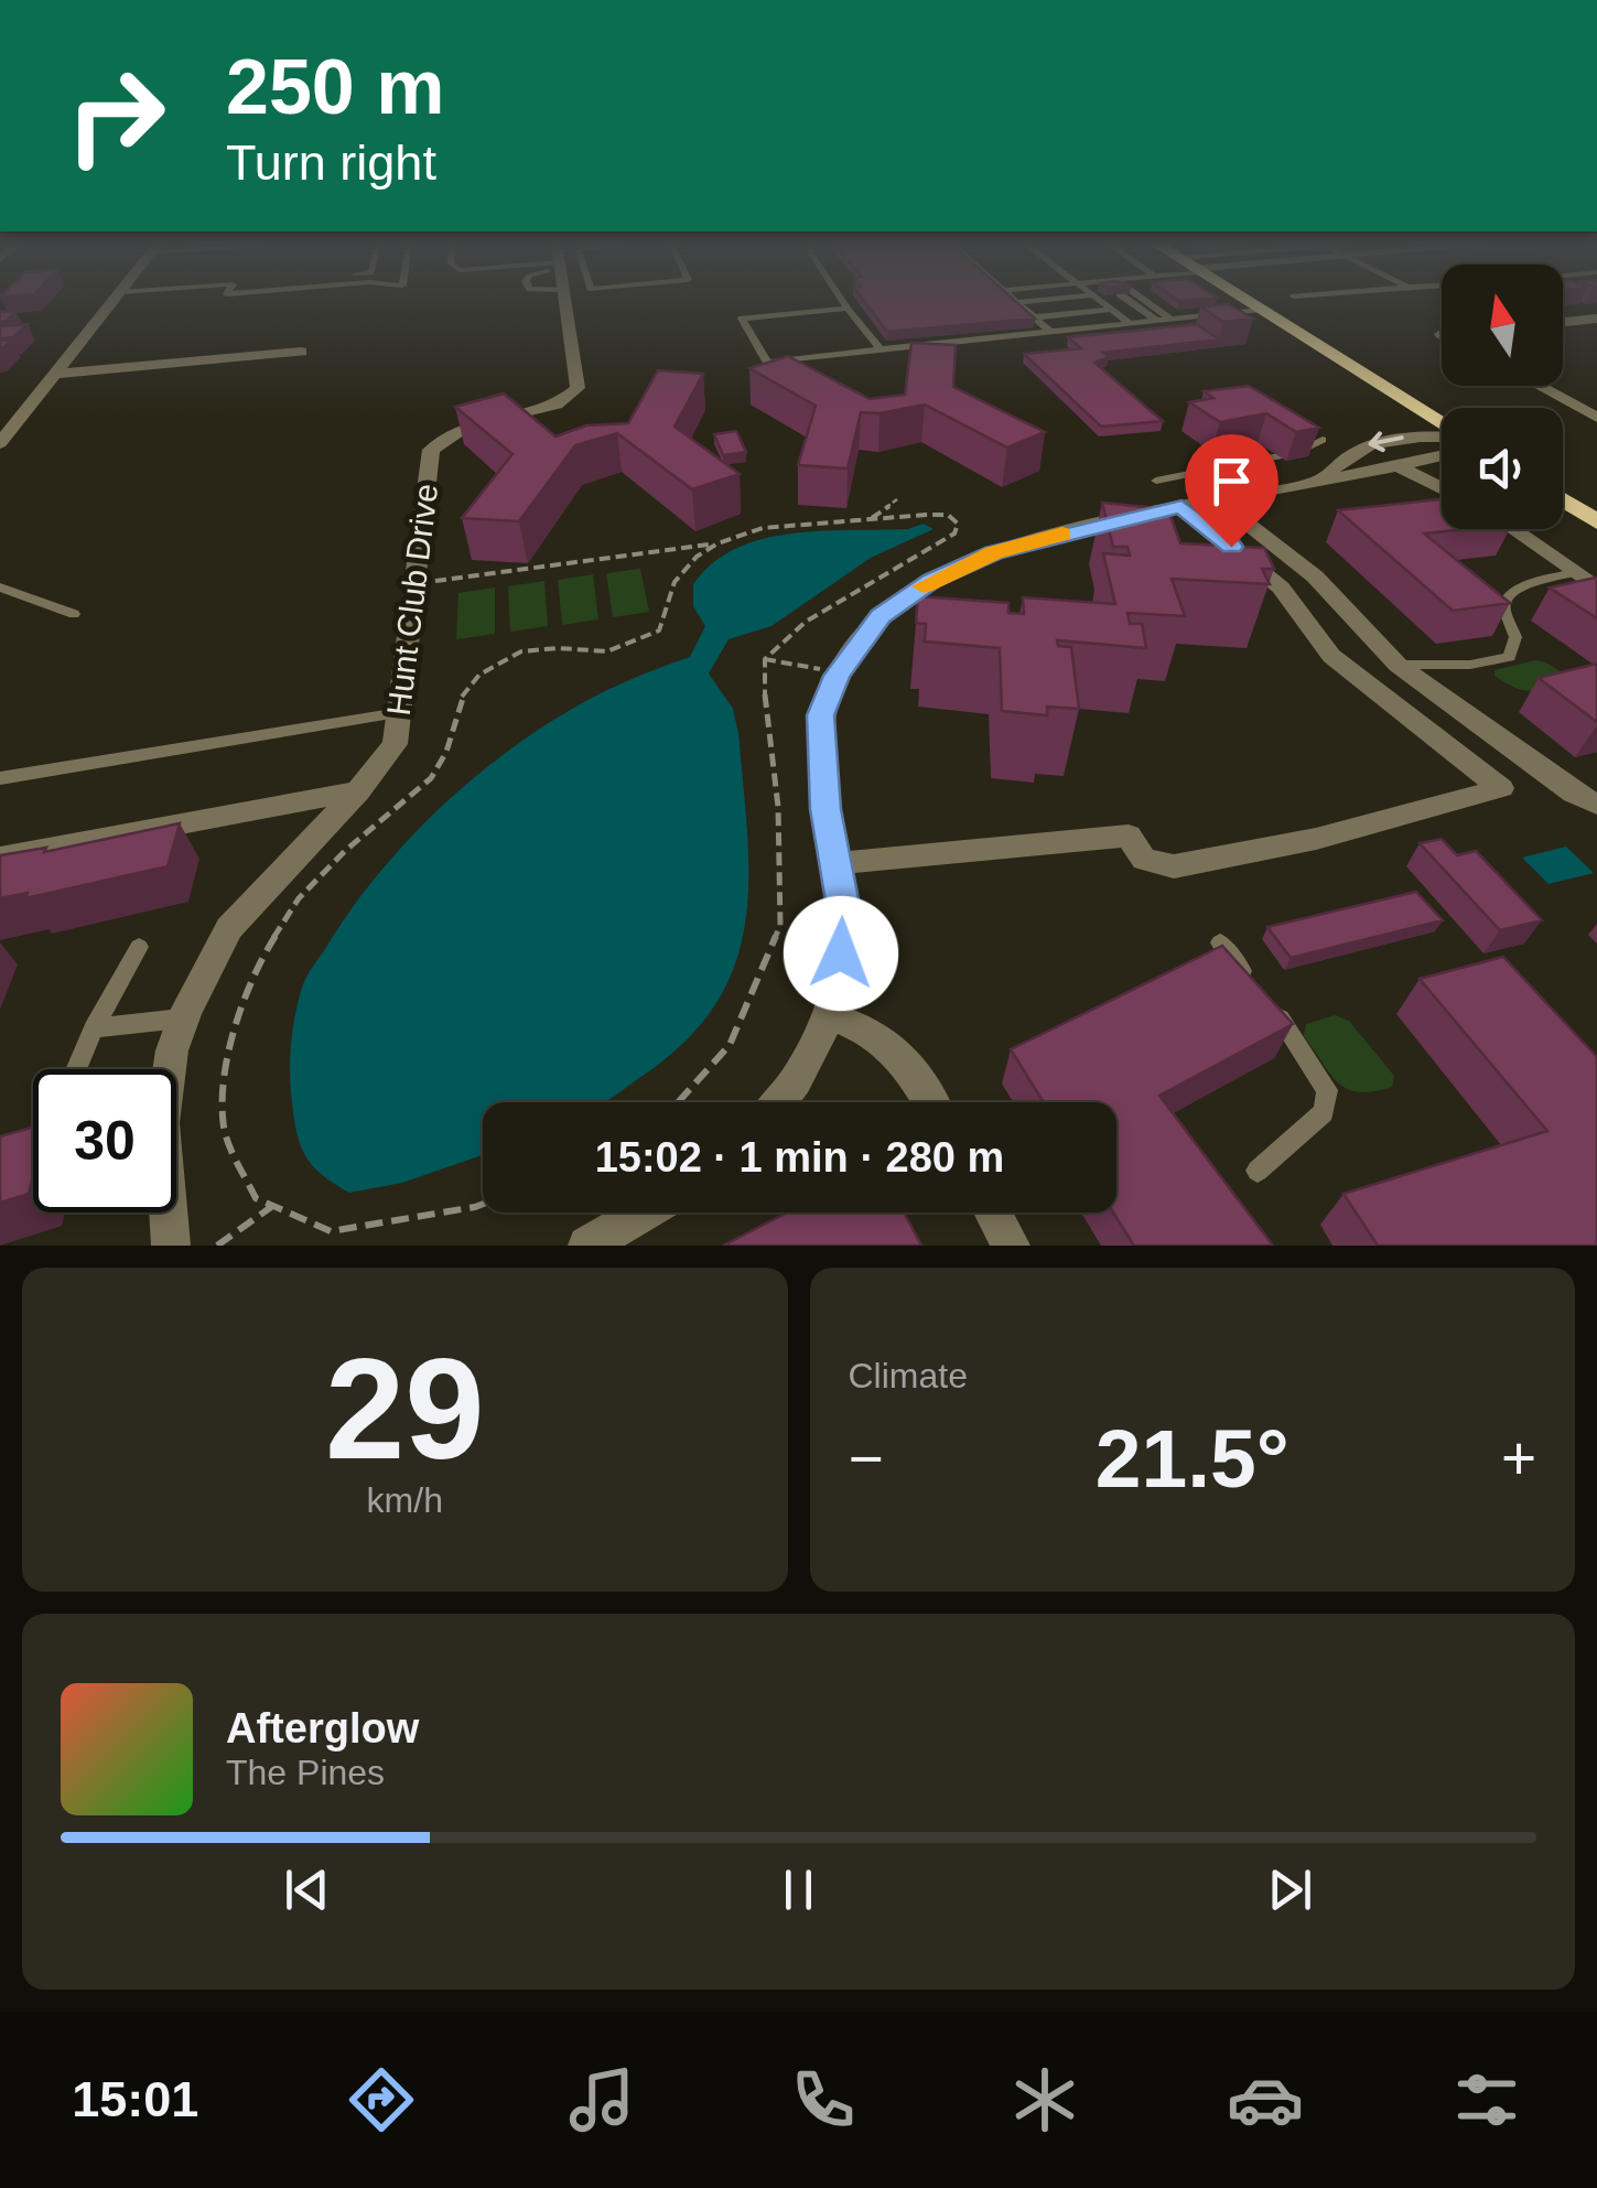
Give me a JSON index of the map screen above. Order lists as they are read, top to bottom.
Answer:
{
  "streets": {
    "street": ["Hunt Club Drive"]
  },
  "north": "top",
  "page": {
    "turn": ["250 m", "Turn right"],
    "limit": "30",
    "trip": "15:02 · 1 min · 280 m",
    "tile": [
      ["29", "km/h"],
      "Climate"
    ],
    "heat": ["−", "21.5°", "+"],
    "song": ["Afterglow", "The Pines"],
    "tabs": "15:01"
  }
}
